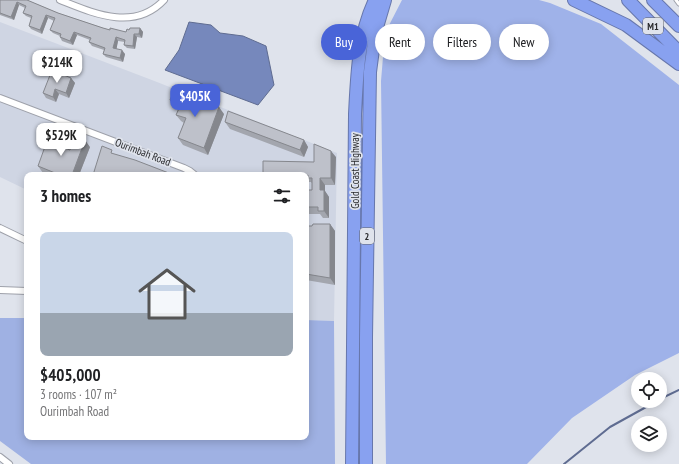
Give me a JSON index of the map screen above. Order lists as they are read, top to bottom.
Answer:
{
  "streets": {
    "highway": ["M1", "Gold Coast Highway", "2"],
    "street": ["Ourimbah Road"]
  },
  "page": {
    "chip": [
      "Buy",
      "Rent",
      "Filters",
      "New"
    ],
    "price": ["$214K", "$405K", "$529K"],
    "heading": "3 homes",
    "list": [
      {
        "name": "$405,000",
        "note": "3 rooms · 107 m² · Ourimbah Road"
      }
    ]
  }
}
